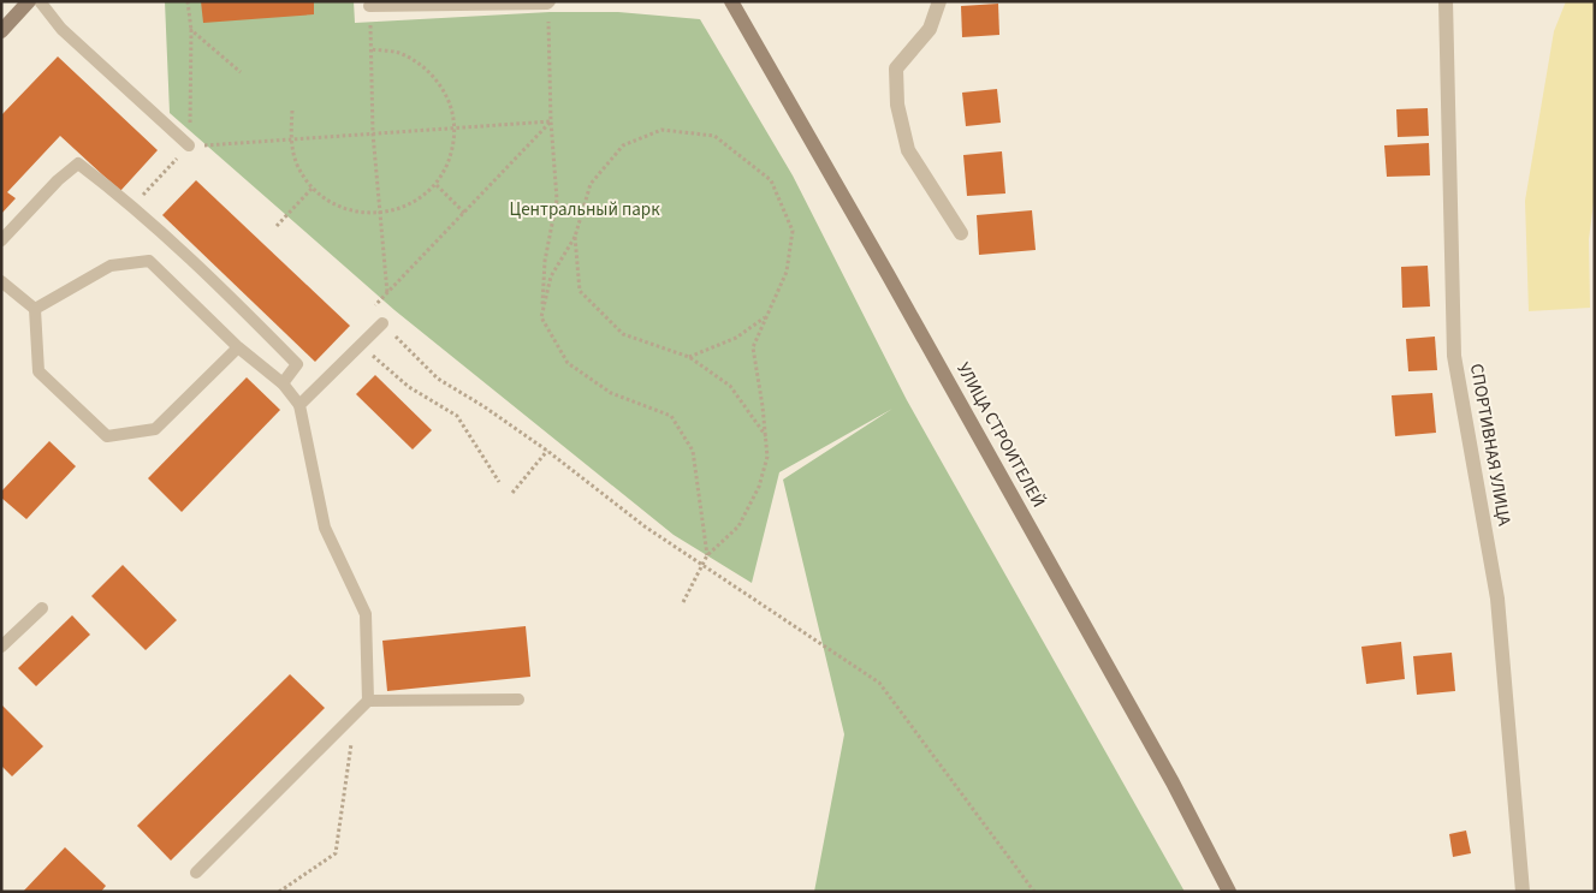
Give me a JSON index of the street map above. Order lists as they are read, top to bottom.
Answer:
{
  "streets": {
    "main road": ["УЛИЦА СТРОИТЕЛЕЙ"],
    "street": ["СПОРТИВНАЯ УЛИЦА"]
  },
  "parks": ["Центральный парк"]
}
